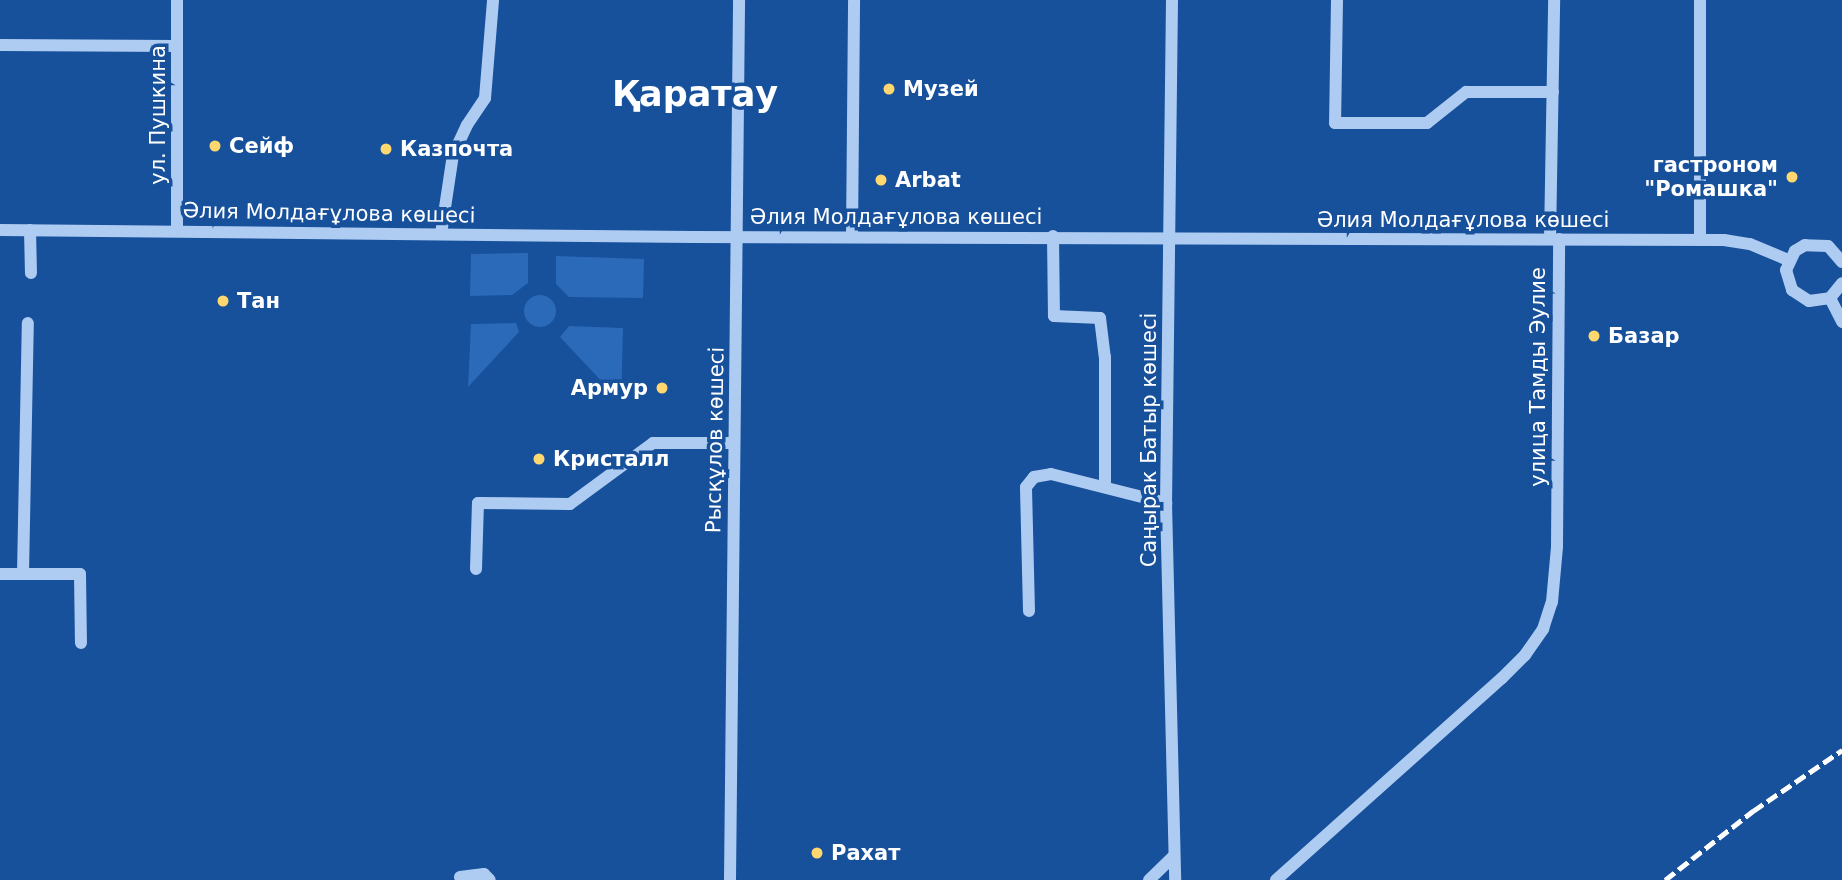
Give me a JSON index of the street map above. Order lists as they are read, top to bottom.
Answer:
{
  "streets": {
    "street": [
      "ул. Пушкина",
      "Әлия Молдағұлова көшесі",
      "улица Тамды Эулие",
      "Рысқұлов көшесі",
      "Саңырак Батыр көшесі"
    ]
  },
  "crossings": [
    ["ул. Пушкина", "Әлия Молдағұлова көшесі"],
    ["Әлия Молдағұлова көшесі", "улица Тамды Эулие"],
    ["Әлия Молдағұлова көшесі", "Рысқұлов көшесі"],
    ["Әлия Молдағұлова көшесі", "Саңырак Батыр көшесі"]
  ],
  "districts": ["Қаратау"],
  "places": [
    "Музей",
    "Сейф",
    "Казпочта",
    "гастроном \"Ромашка\"",
    "Arbat",
    "Тан",
    "Базар",
    "Армур",
    "Кристалл",
    "Рахат"
  ]
}
